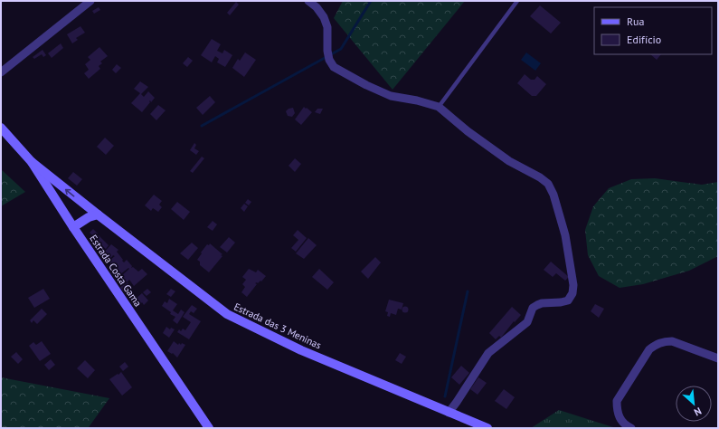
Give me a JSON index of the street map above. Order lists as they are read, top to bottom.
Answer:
{
  "streets": {
    "main road": ["Estrada Costa Gama", "Estrada das 3 Meninas"]
  },
  "crossings": [
    ["Estrada Costa Gama", "Estrada das 3 Meninas"]
  ],
  "legend": ["Rua", "Edifício"],
  "north": "bottom right"
}
